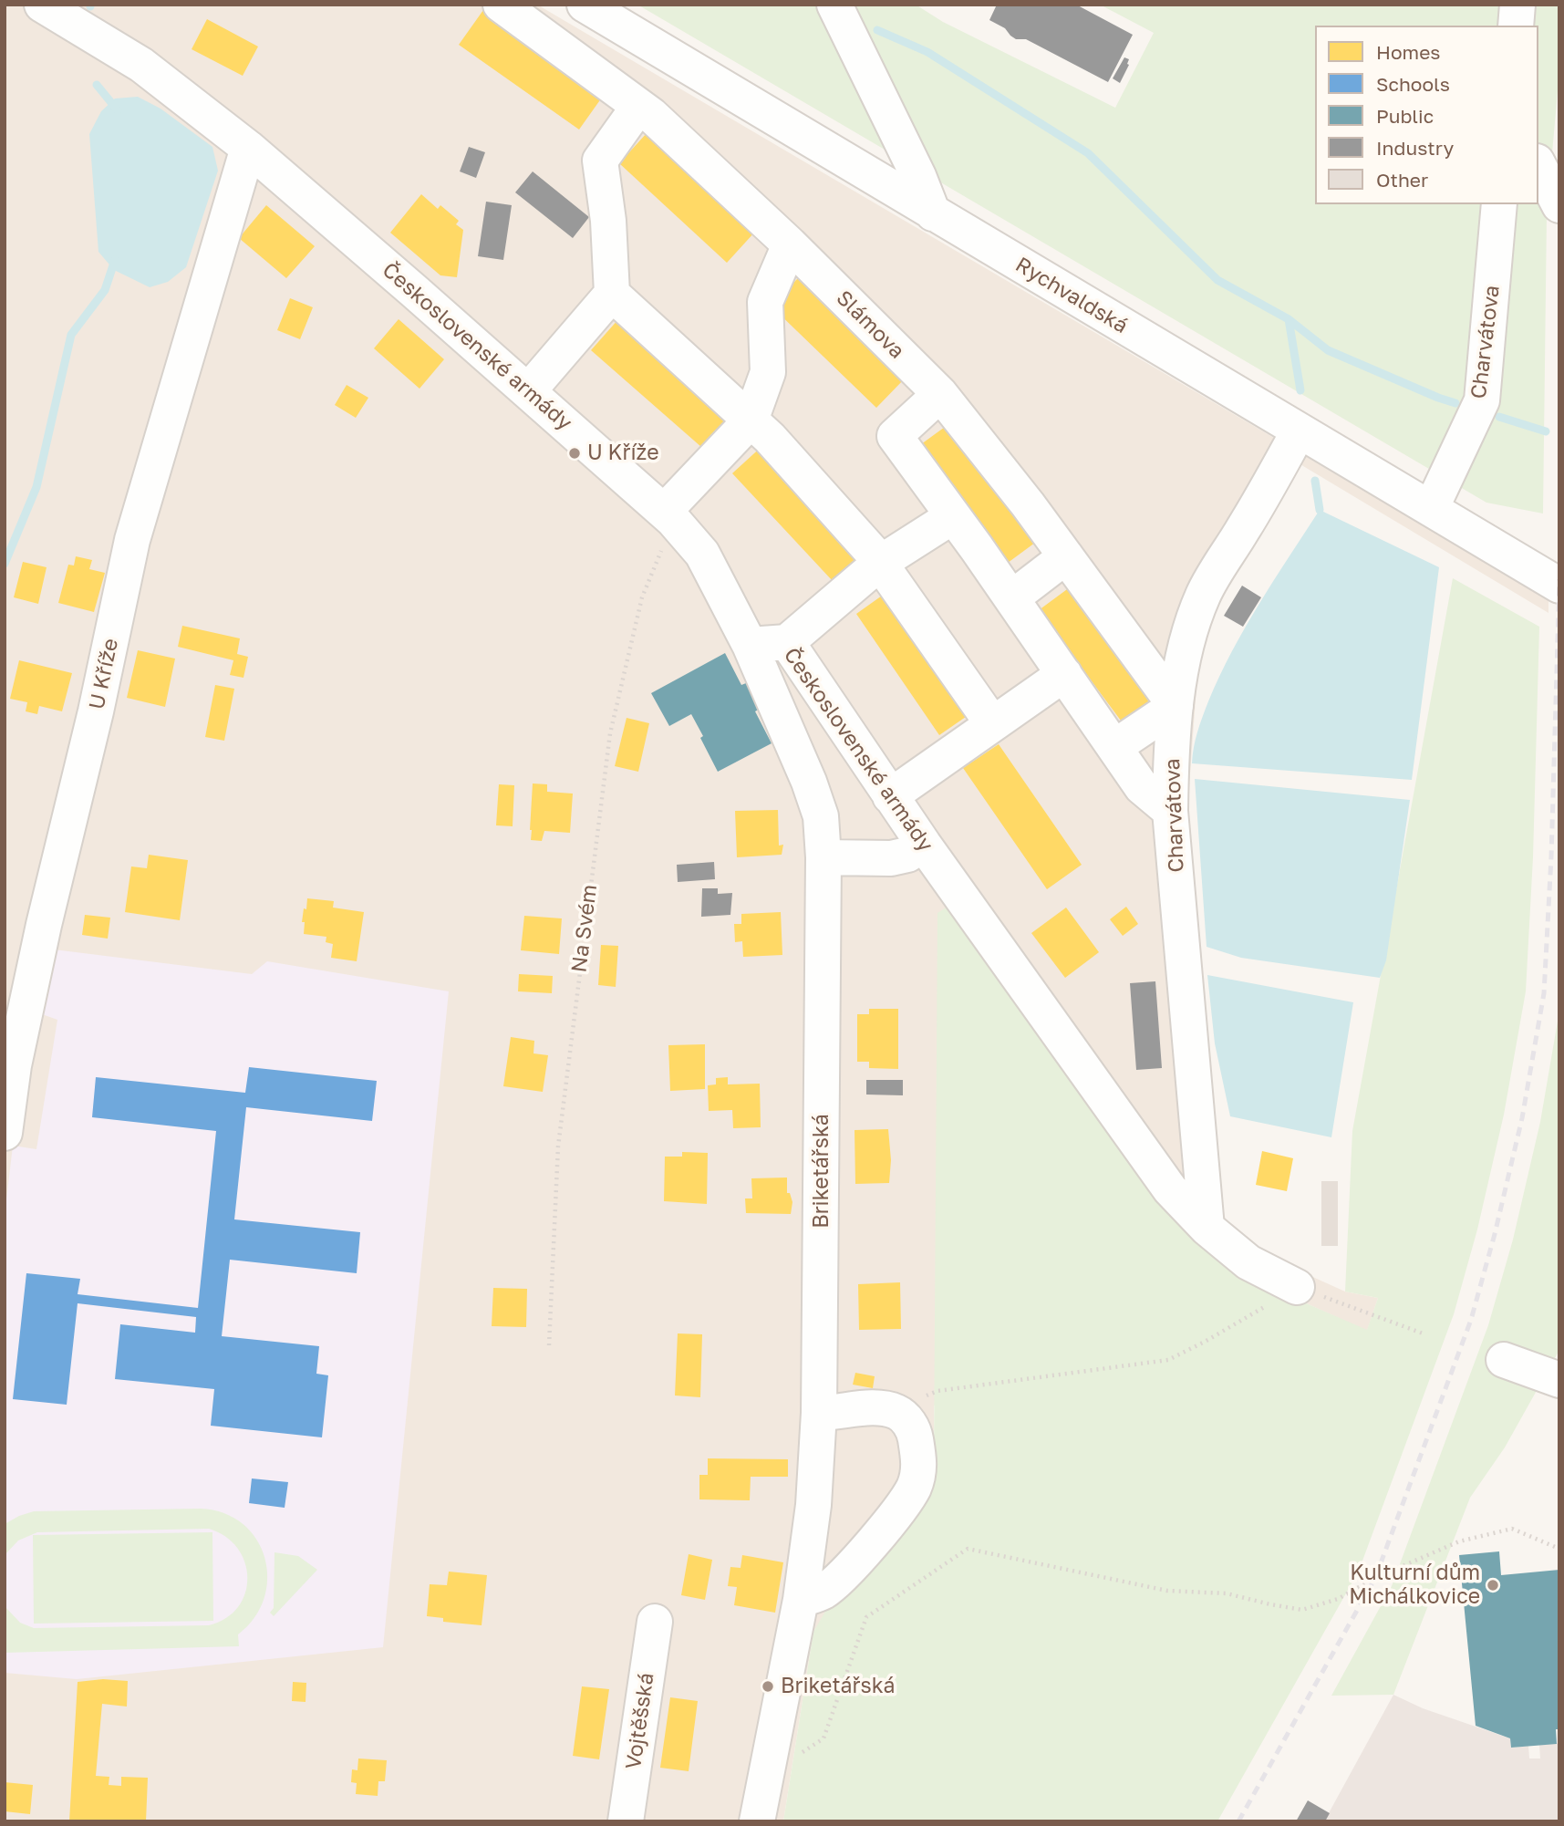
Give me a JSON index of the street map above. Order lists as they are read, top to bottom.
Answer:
{
  "streets": {
    "street": [
      "Rychvaldská",
      "Slámova",
      "Charvátova",
      "Československé armády",
      "U Kříže",
      "Briketářská",
      "Vojtěšská"
    ],
    "path": ["Na Svém"]
  },
  "crossings": [
    ["Rychvaldská", "Charvátova"],
    ["Slámova", "Charvátova"],
    ["Charvátova", "Československé armády"],
    ["Československé armády", "U Kříže"],
    ["Československé armády", "Na Svém"],
    ["Československé armády", "Briketářská"]
  ],
  "places": ["U Kříže", "Kulturní dům Michálkovice", "Briketářská"],
  "legend": [
    "Homes",
    "Schools",
    "Public",
    "Industry",
    "Other"
  ]
}
